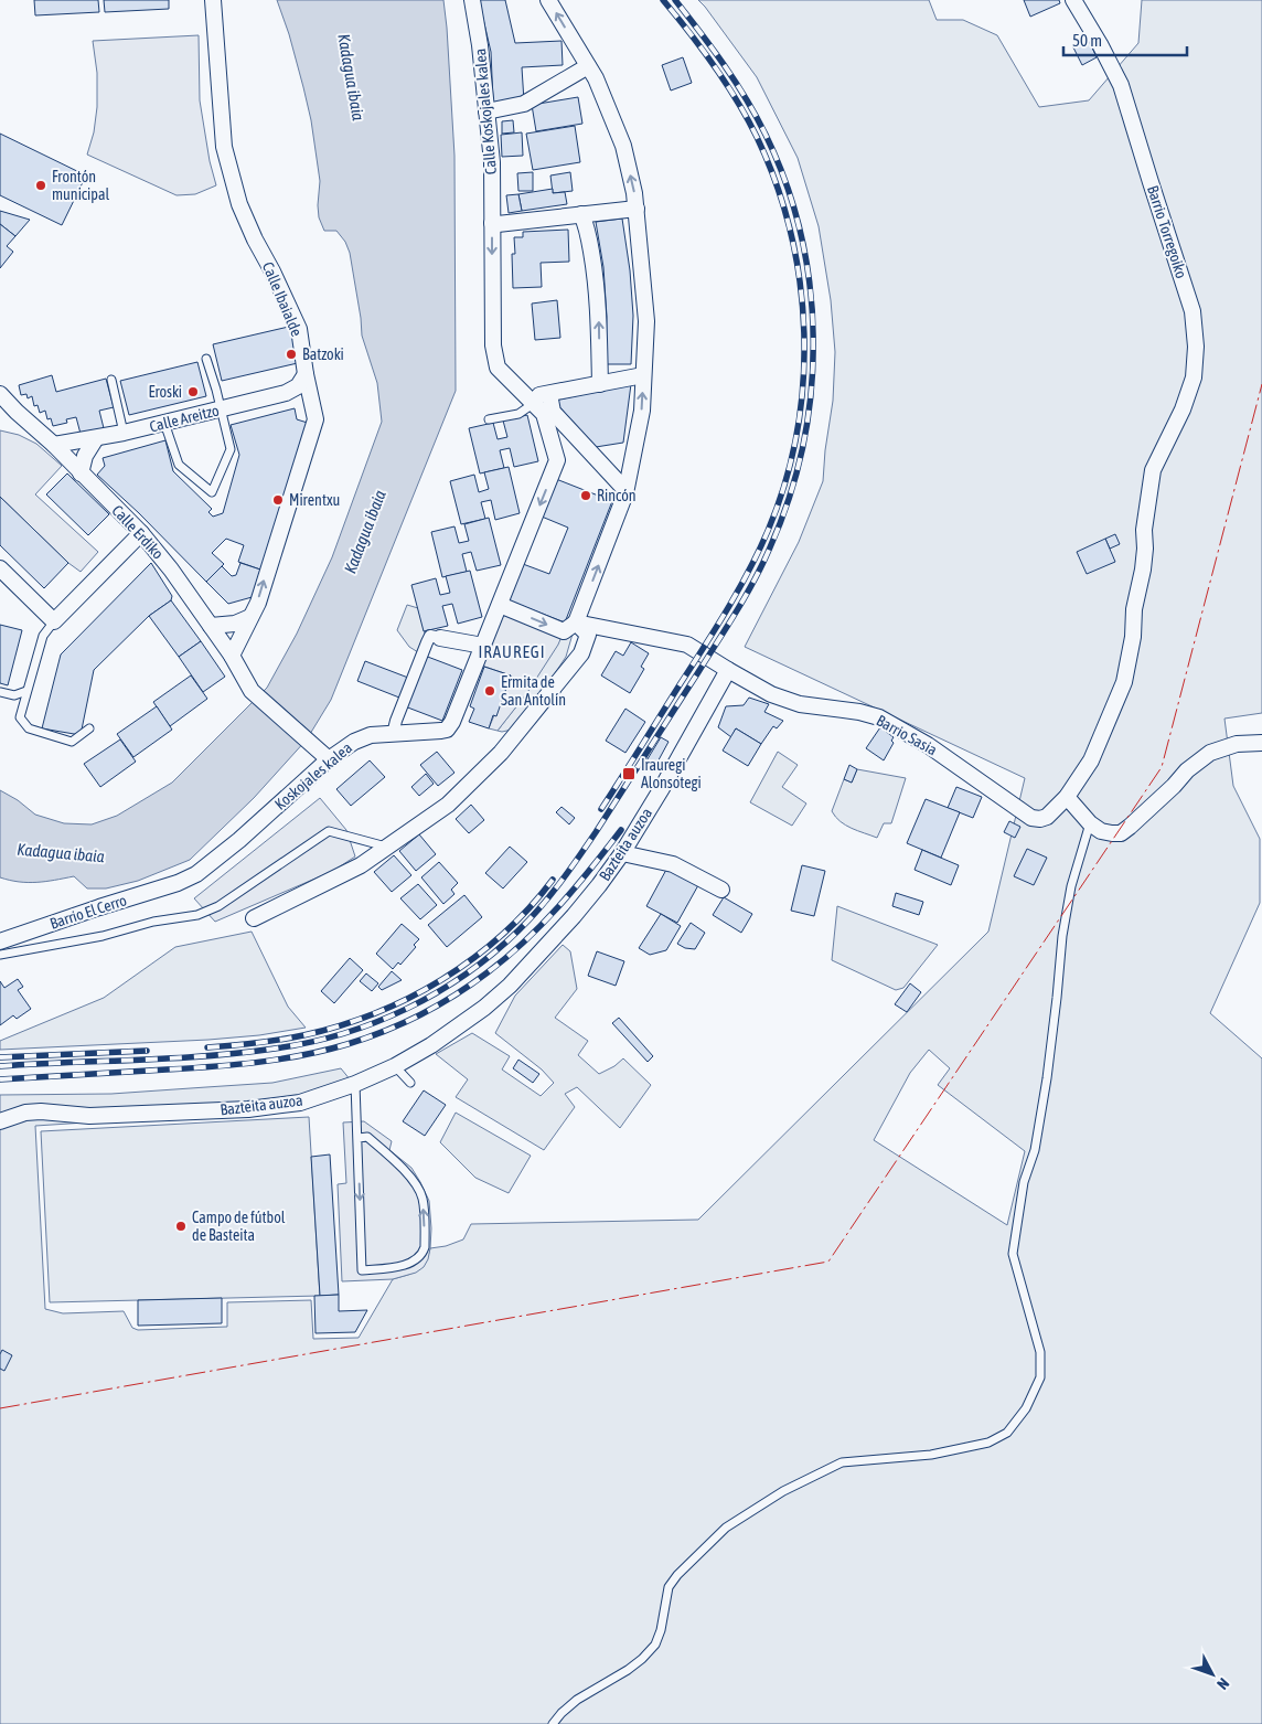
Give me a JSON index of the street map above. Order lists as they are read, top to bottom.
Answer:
{
  "streets": {
    "street": [
      "Calle Koskojales kalea",
      "Barrio Torregoiko",
      "Calle Ibaialde",
      "Calle Areitzo",
      "Calle Erdiko",
      "Barrio Sasia",
      "Koskojales kalea",
      "Bazteita auzoa",
      "Barrio El Cerro"
    ]
  },
  "crossings": [
    ["Barrio Torregoiko", "Barrio Sasia"],
    ["Calle Ibaialde", "Calle Areitzo"],
    ["Calle Ibaialde", "Calle Erdiko"],
    ["Calle Areitzo", "Calle Erdiko"],
    ["Calle Erdiko", "Koskojales kalea"],
    ["Barrio Sasia", "Bazteita auzoa"],
    ["Koskojales kalea", "Barrio El Cerro"]
  ],
  "districts": ["IRAUREGI"],
  "water": ["Kadagua ibaia"],
  "places": {
    "other": [
      "Frontón municipal",
      "Batzoki",
      "Eroski",
      "Rincón",
      "Mirentxu",
      "Ermita de San Antolín",
      "Campo de fútbol de Basteita"
    ],
    "transit": ["Irauregi Alonsotegi"]
  },
  "scale_bar": "50 m",
  "north": "bottom right"
}
